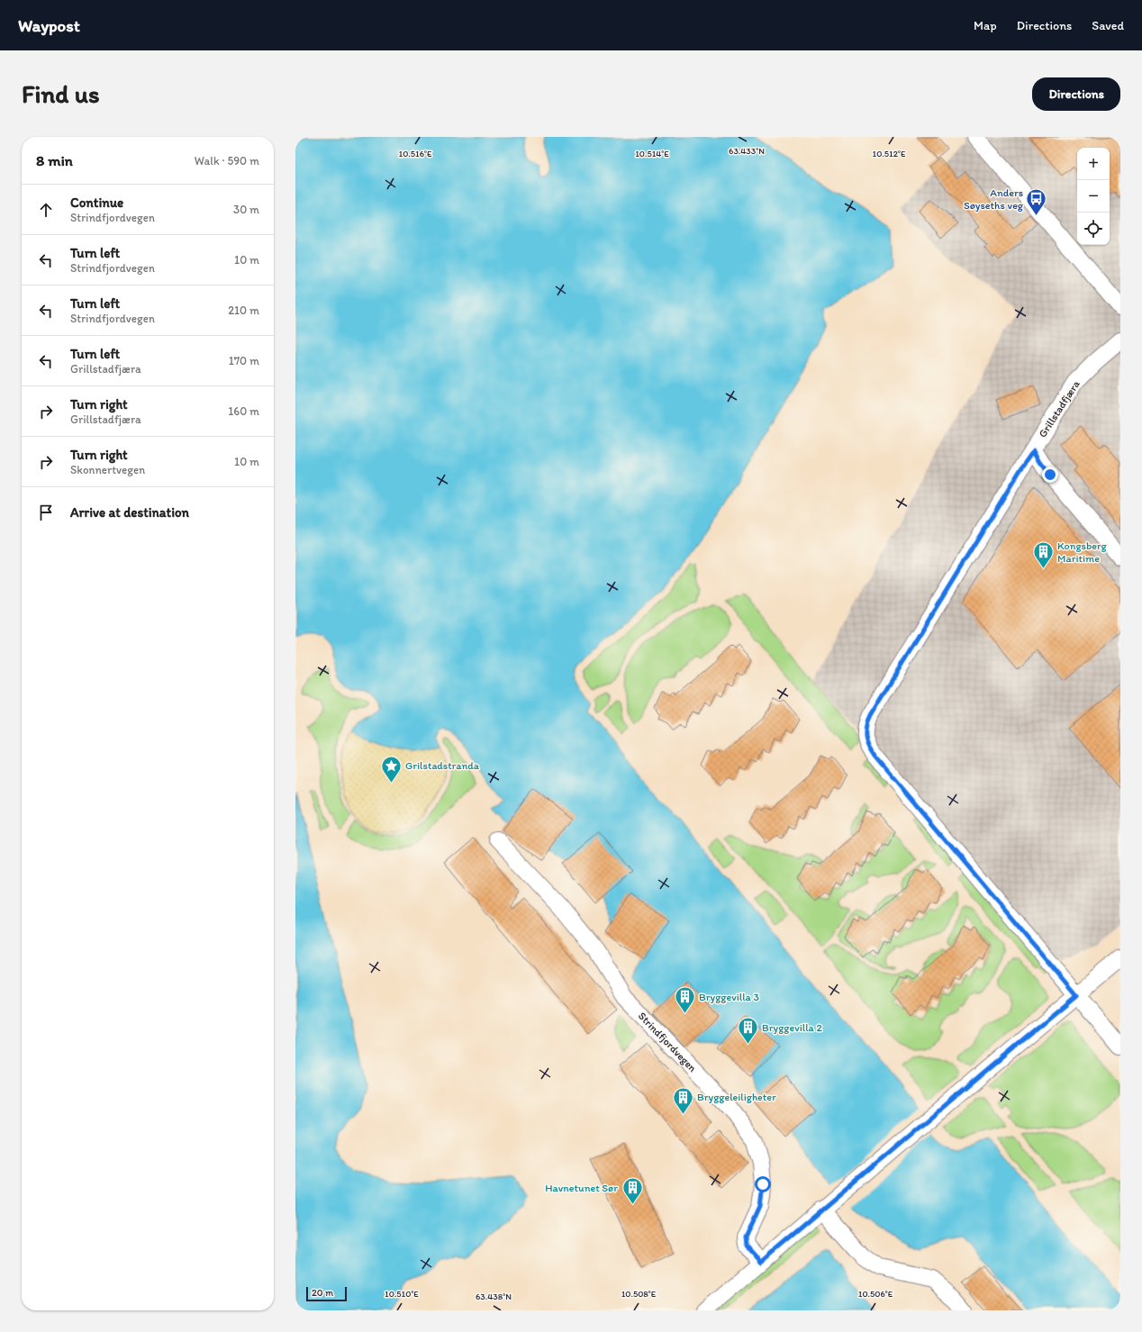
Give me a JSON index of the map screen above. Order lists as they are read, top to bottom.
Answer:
{
  "streets": {
    "street": ["Grillstadfjæra", "Strindfjordvegen"]
  },
  "places": {
    "bus stop": ["Anders Søyseths veg"],
    "building": [
      "Kongsberg Maritime",
      "Bryggevilla 3",
      "Bryggevilla 2",
      "Bryggeleiligheter",
      "Havnetunet Sør"
    ],
    "place": ["Grilstadstranda"]
  },
  "scale_bar": "20 m",
  "page": {
    "header": "Waypost",
    "nav": ["Map", "Directions", "Saved"],
    "buttons": "Directions",
    "title": "Find us",
    "heading": ["8 min", "Walk · 590 m"],
    "map_buttons": ["+", "−"],
    "list": [
      ["Continue", "Strindfjordvegen", "30 m"],
      ["Turn left", "Strindfjordvegen", "10 m"],
      ["Turn left", "Strindfjordvegen", "210 m"],
      ["Turn left", "Grillstadfjæra", "170 m"],
      ["Turn right", "Grillstadfjæra", "160 m"],
      ["Turn right", "Skonnertvegen", "10 m"],
      "Arrive at destination"
    ],
    "scale": "20 m"
  },
  "coordinates": [
    "63.433°N",
    "10.516°E",
    "10.514°E",
    "10.512°E",
    "10.510°E",
    "10.508°E",
    "10.506°E",
    "63.438°N"
  ]
}
